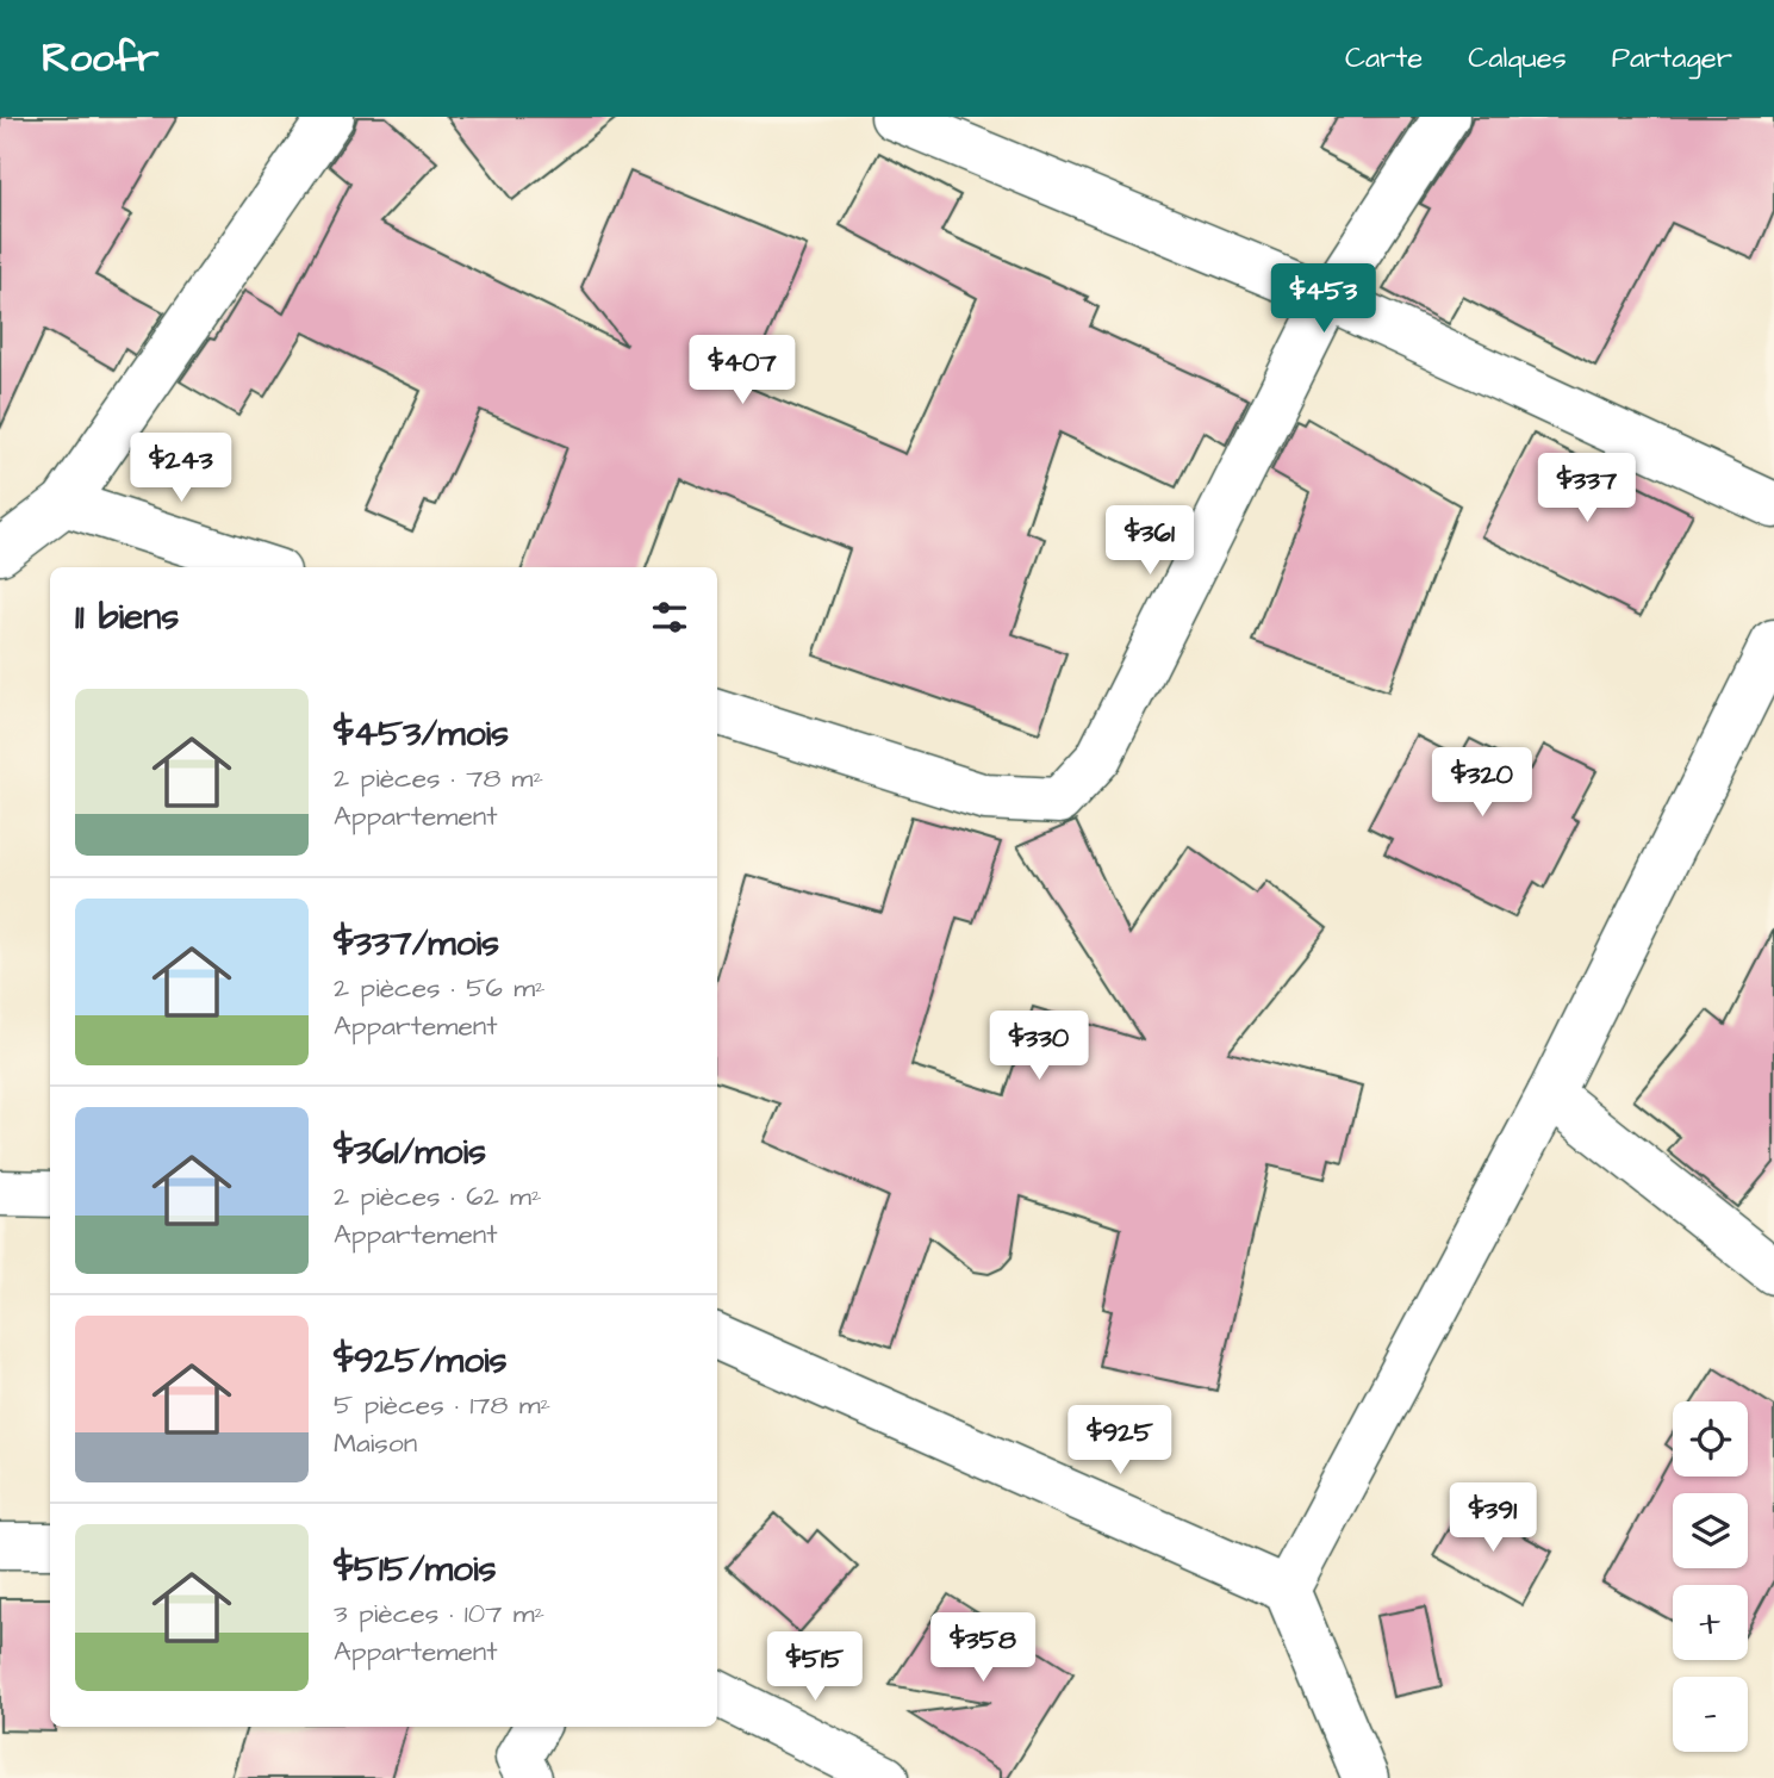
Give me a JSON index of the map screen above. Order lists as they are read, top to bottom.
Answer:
{
  "page": {
    "header": "Roofr",
    "nav": ["Carte", "Calques", "Partager"],
    "price": [
      "$453",
      "$407",
      "$243",
      "$337",
      "$361",
      "$320",
      "$330",
      "$925",
      "$391",
      "$358",
      "$515"
    ],
    "heading": "11 biens",
    "list": [
      {
        "name": "$453/mois",
        "note": "2 pièces · 78 m² · Appartement"
      },
      {
        "name": "$337/mois",
        "note": "2 pièces · 56 m² · Appartement"
      },
      {
        "name": "$361/mois",
        "note": "2 pièces · 62 m² · Appartement"
      },
      {
        "name": "$925/mois",
        "note": "5 pièces · 178 m² · Maison"
      },
      {
        "name": "$515/mois",
        "note": "3 pièces · 107 m² · Appartement"
      }
    ],
    "map_buttons": ["+", "−"]
  }
}
